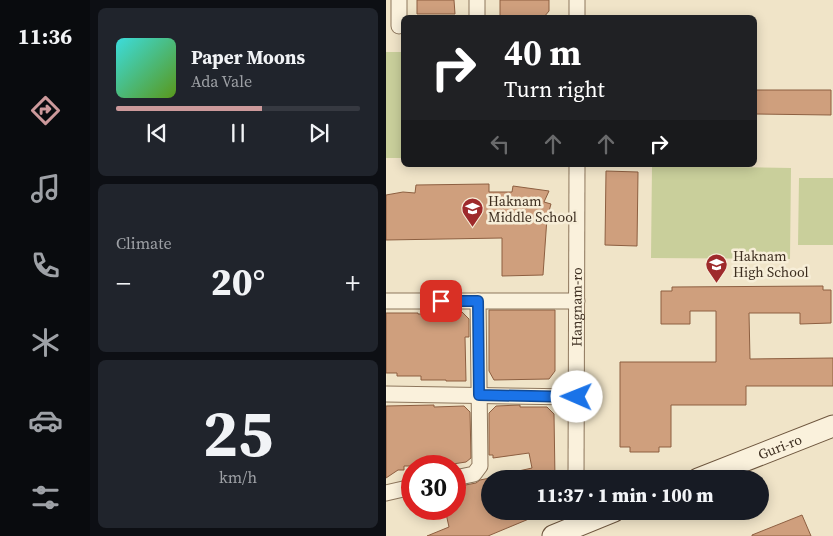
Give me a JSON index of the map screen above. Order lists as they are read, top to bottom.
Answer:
{
  "streets": {
    "street": ["Hangnam-ro", "Guri-ro"]
  },
  "places": {
    "school or university": ["Haknam Middle School", "Haknam High School"]
  },
  "page": {
    "tabs": "11:36",
    "turn": ["40 m", "Turn right"],
    "song": ["Paper Moons", "Ada Vale"],
    "tile": [
      "Climate",
      ["25", "km/h"]
    ],
    "heat": ["−", "20°", "+"],
    "limit": "30",
    "trip": "11:37 · 1 min · 100 m"
  }
}
